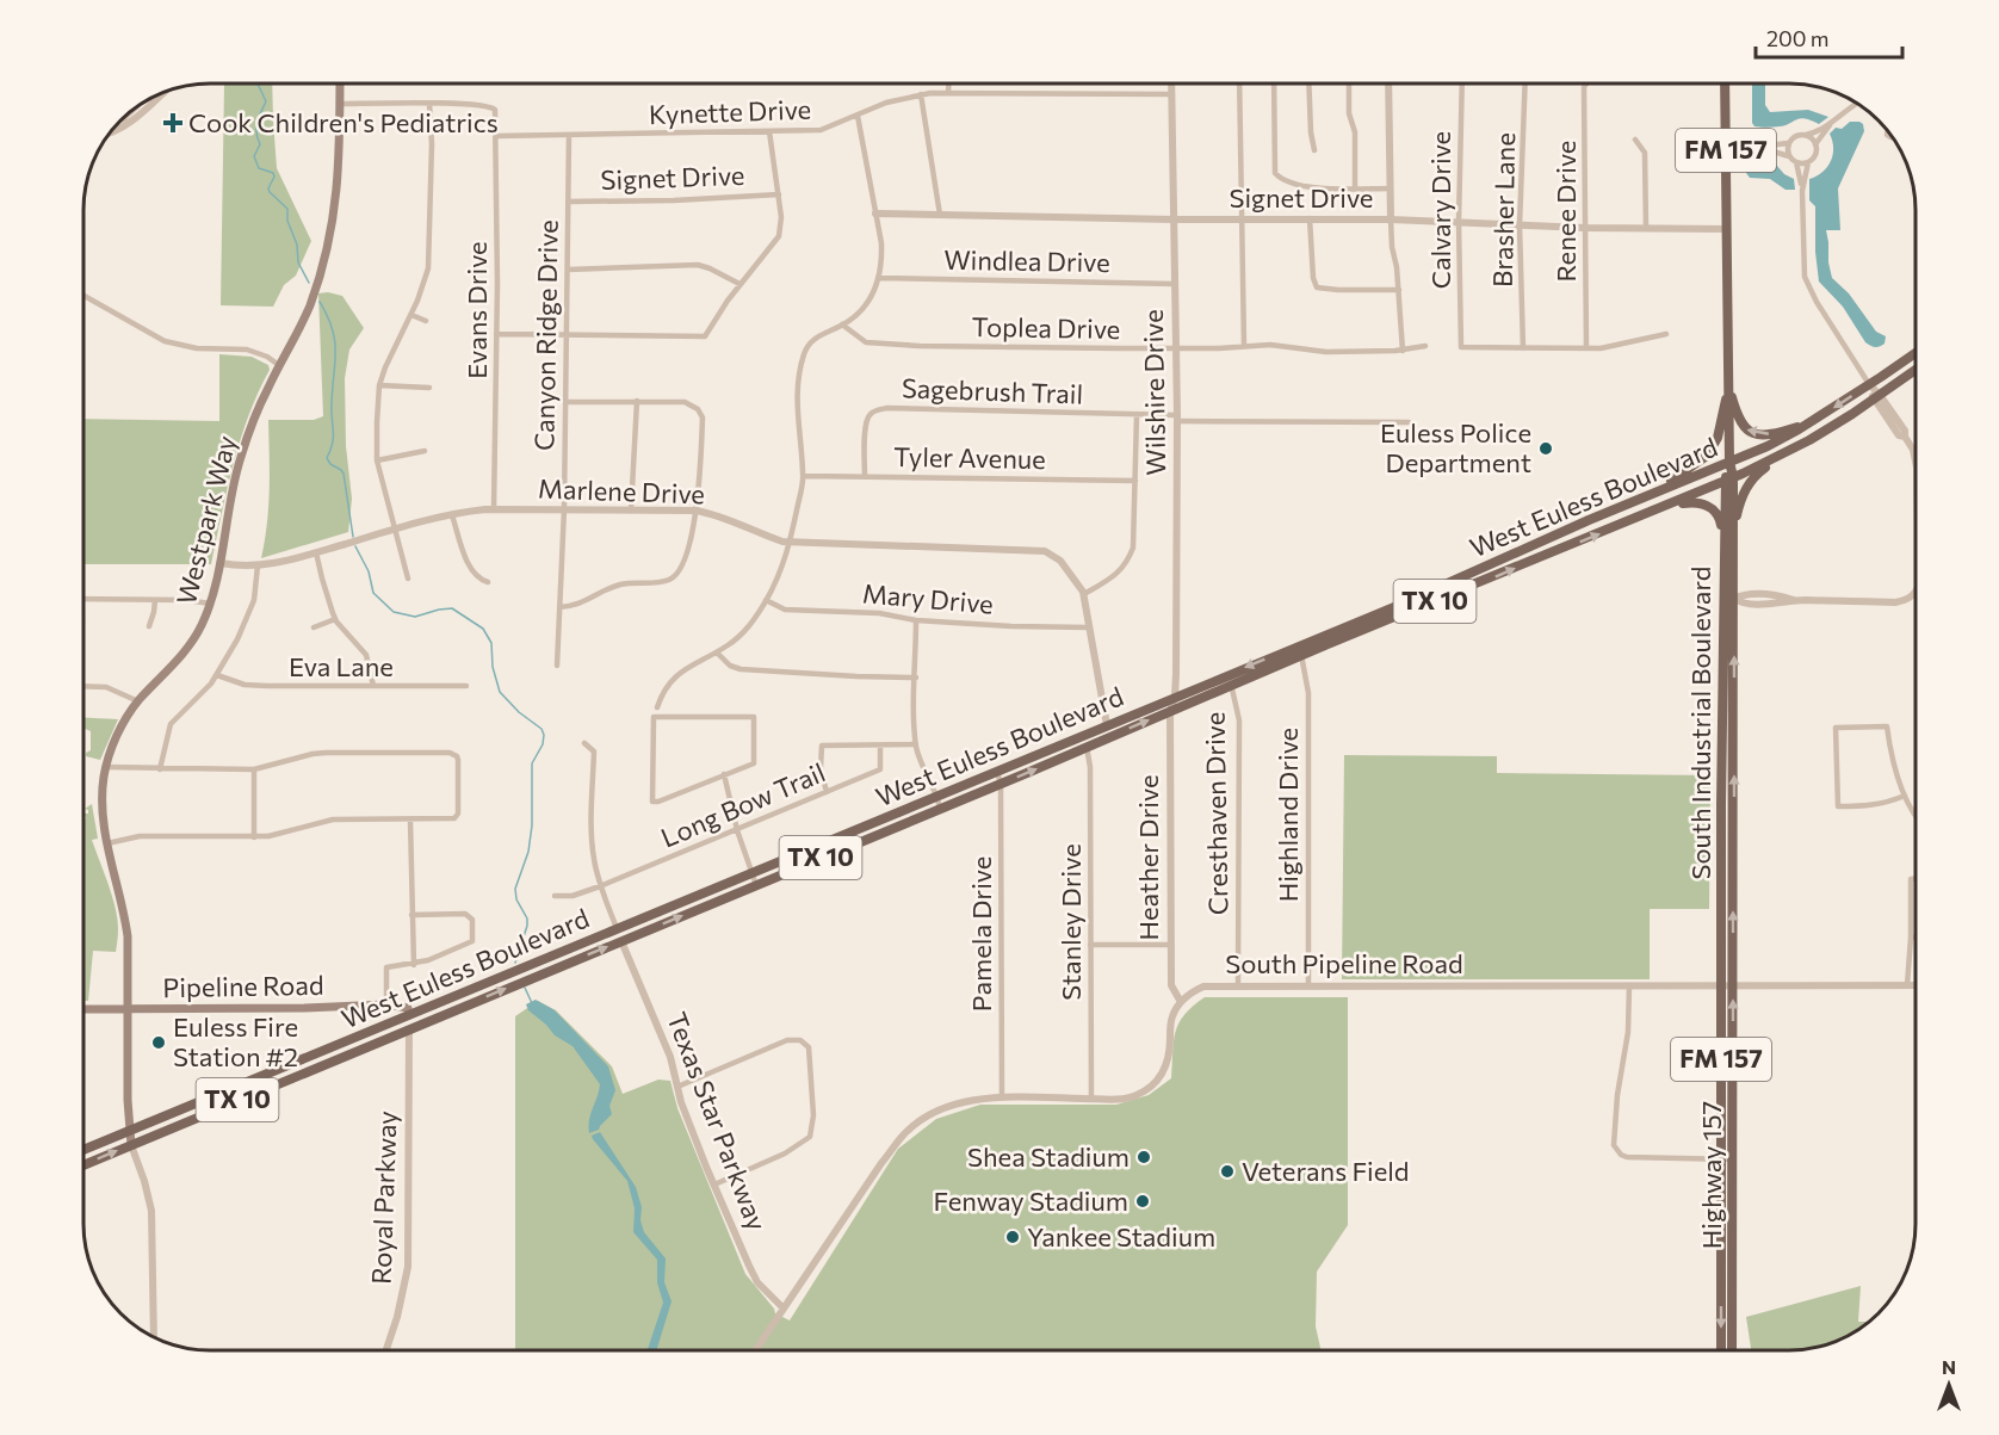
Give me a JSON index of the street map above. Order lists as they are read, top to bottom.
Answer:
{
  "streets": {
    "main road": [
      "FM 157",
      "West Euless Boulevard",
      "Westpark Way",
      "TX 10",
      "South Industrial Boulevard",
      "Pipeline Road",
      "Highway 157"
    ],
    "street": [
      "Kynette Drive",
      "Signet Drive",
      "Calvary Drive",
      "Brasher Lane",
      "Renee Drive",
      "Windlea Drive",
      "Evans Drive",
      "Toplea Drive",
      "Canyon Ridge Drive",
      "Sagebrush Trail",
      "Wilshire Drive",
      "Tyler Avenue",
      "Marlene Drive",
      "Mary Drive",
      "Eva Lane",
      "Long Bow Trail",
      "Cresthaven Drive",
      "Highland Drive",
      "Heather Drive",
      "Stanley Drive",
      "Pamela Drive",
      "South Pipeline Road",
      "Texas Star Parkway",
      "Royal Parkway"
    ]
  },
  "crossings": [
    ["Kynette Drive", "Evans Drive"],
    ["Kynette Drive", "Canyon Ridge Drive"],
    ["Kynette Drive", "Wilshire Drive"],
    ["Signet Drive", "Calvary Drive"],
    ["Signet Drive", "Brasher Lane"],
    ["Signet Drive", "Renee Drive"],
    ["Signet Drive", "Canyon Ridge Drive"],
    ["Signet Drive", "Wilshire Drive"],
    ["Signet Drive", "South Industrial Boulevard"],
    ["Calvary Drive", "Brasher Lane"],
    ["Windlea Drive", "Wilshire Drive"],
    ["Evans Drive", "Marlene Drive"],
    ["Toplea Drive", "Wilshire Drive"],
    ["Canyon Ridge Drive", "Marlene Drive"],
    ["Sagebrush Trail", "Wilshire Drive"],
    ["Sagebrush Trail", "Tyler Avenue"],
    ["Wilshire Drive", "West Euless Boulevard"],
    ["Wilshire Drive", "Heather Drive"],
    ["Marlene Drive", "West Euless Boulevard"],
    ["Marlene Drive", "Westpark Way"],
    ["Marlene Drive", "Mary Drive"],
    ["West Euless Boulevard", "Westpark Way"],
    ["West Euless Boulevard", "South Industrial Boulevard"],
    ["West Euless Boulevard", "Cresthaven Drive"],
    ["West Euless Boulevard", "Highland Drive"],
    ["West Euless Boulevard", "Heather Drive"],
    ["West Euless Boulevard", "Stanley Drive"],
    ["West Euless Boulevard", "Pamela Drive"],
    ["West Euless Boulevard", "Pipeline Road"],
    ["West Euless Boulevard", "Texas Star Parkway"],
    ["West Euless Boulevard", "Royal Parkway"],
    ["Westpark Way", "Pipeline Road"],
    ["South Industrial Boulevard", "South Pipeline Road"],
    ["South Industrial Boulevard", "Highway 157"],
    ["Cresthaven Drive", "South Pipeline Road"],
    ["Highland Drive", "South Pipeline Road"],
    ["Heather Drive", "South Pipeline Road"],
    ["South Pipeline Road", "Highway 157"]
  ],
  "places": {
    "health": ["Cook Children's Pediatrics"],
    "other": [
      "Euless Police Department",
      "Euless Fire Station #2",
      "Shea Stadium",
      "Veterans Field",
      "Fenway Stadium",
      "Yankee Stadium"
    ]
  },
  "scale_bar": "200 m",
  "north": "top"
}
